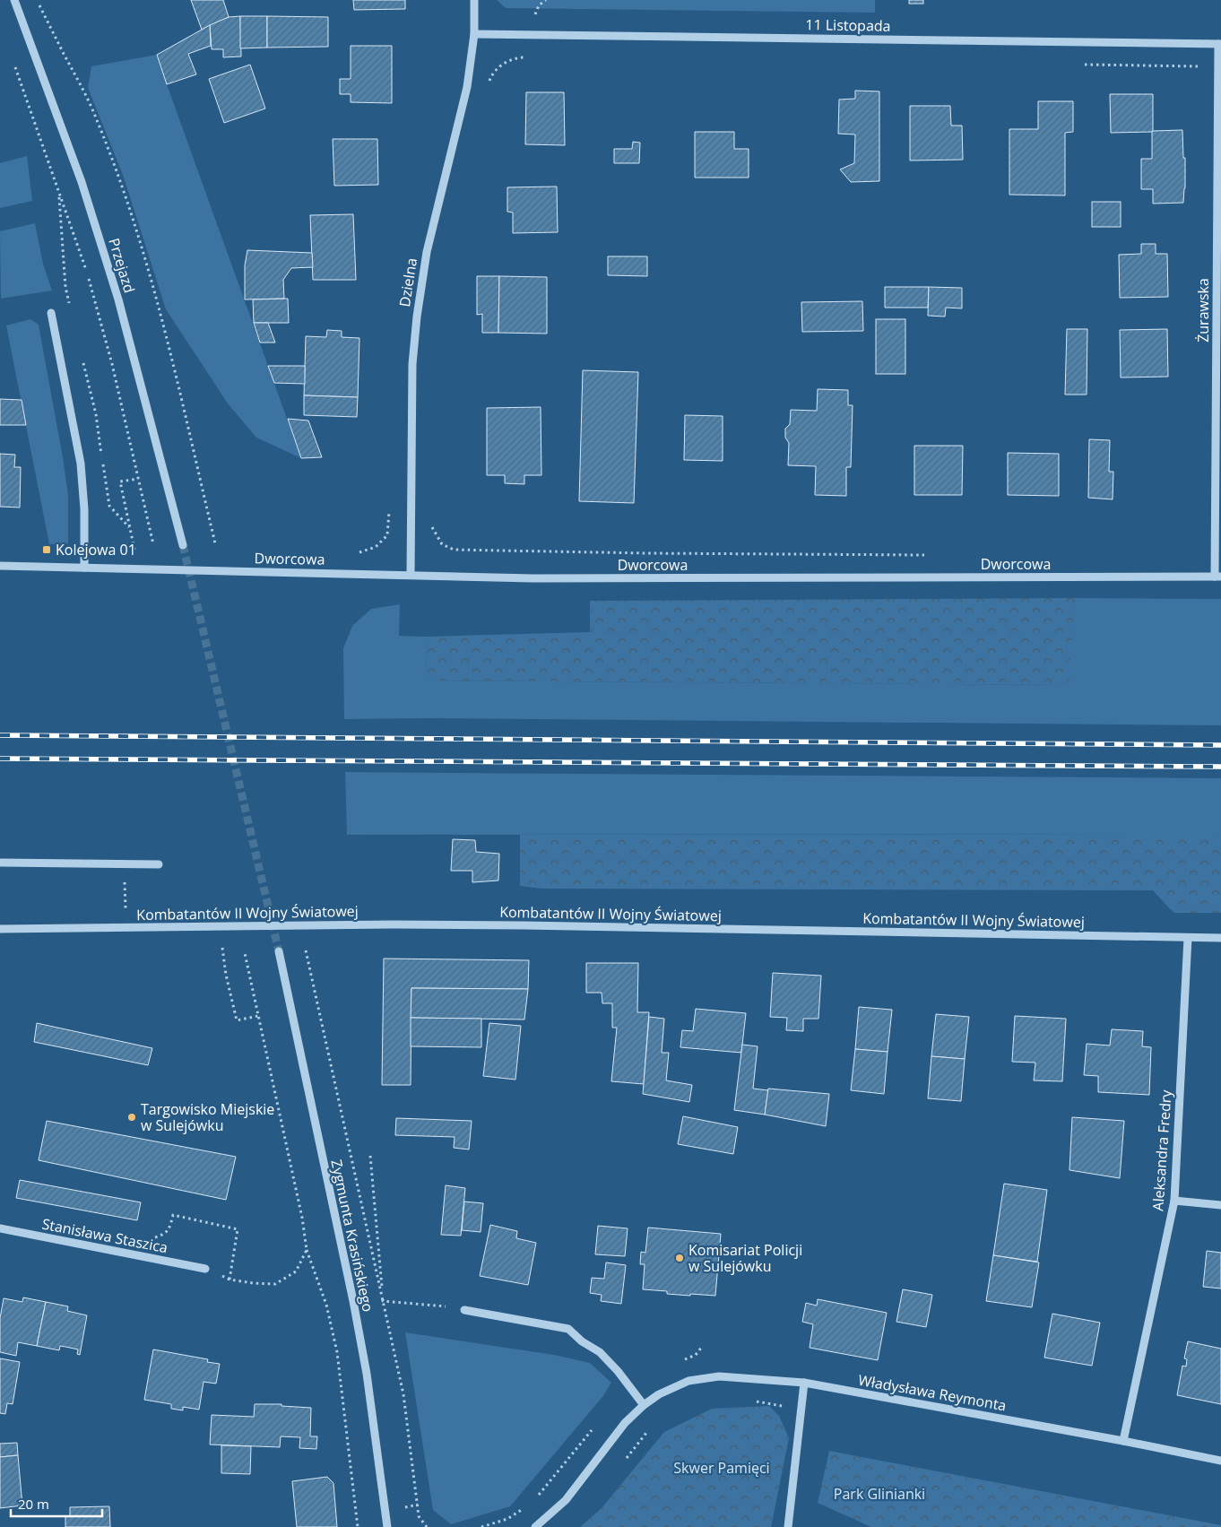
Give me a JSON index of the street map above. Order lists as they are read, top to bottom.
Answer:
{
  "streets": {
    "street": [
      "11 Listopada",
      "Przejazd",
      "Dzielna",
      "Żurawska",
      "Dworcowa",
      "Kombatantów II Wojny Światowej",
      "Aleksandra Fredry",
      "Stanisława Staszica",
      "Zygmunta Krasińskiego",
      "Władysława Reymonta"
    ]
  },
  "crossings": [
    ["11 Listopada", "Dzielna"],
    ["11 Listopada", "Żurawska"],
    ["Dzielna", "Dworcowa"],
    ["Żurawska", "Dworcowa"],
    ["Kombatantów II Wojny Światowej", "Aleksandra Fredry"],
    ["Aleksandra Fredry", "Władysława Reymonta"]
  ],
  "parks": ["Skwer Pamięci", "Park Glinianki"],
  "places": {
    "transit": ["Kolejowa 01"],
    "other": ["Targowisko Miejskie w Sulejówku", "Komisariat Policji w Sulejówku"]
  },
  "scale_bar": "20 m"
}
